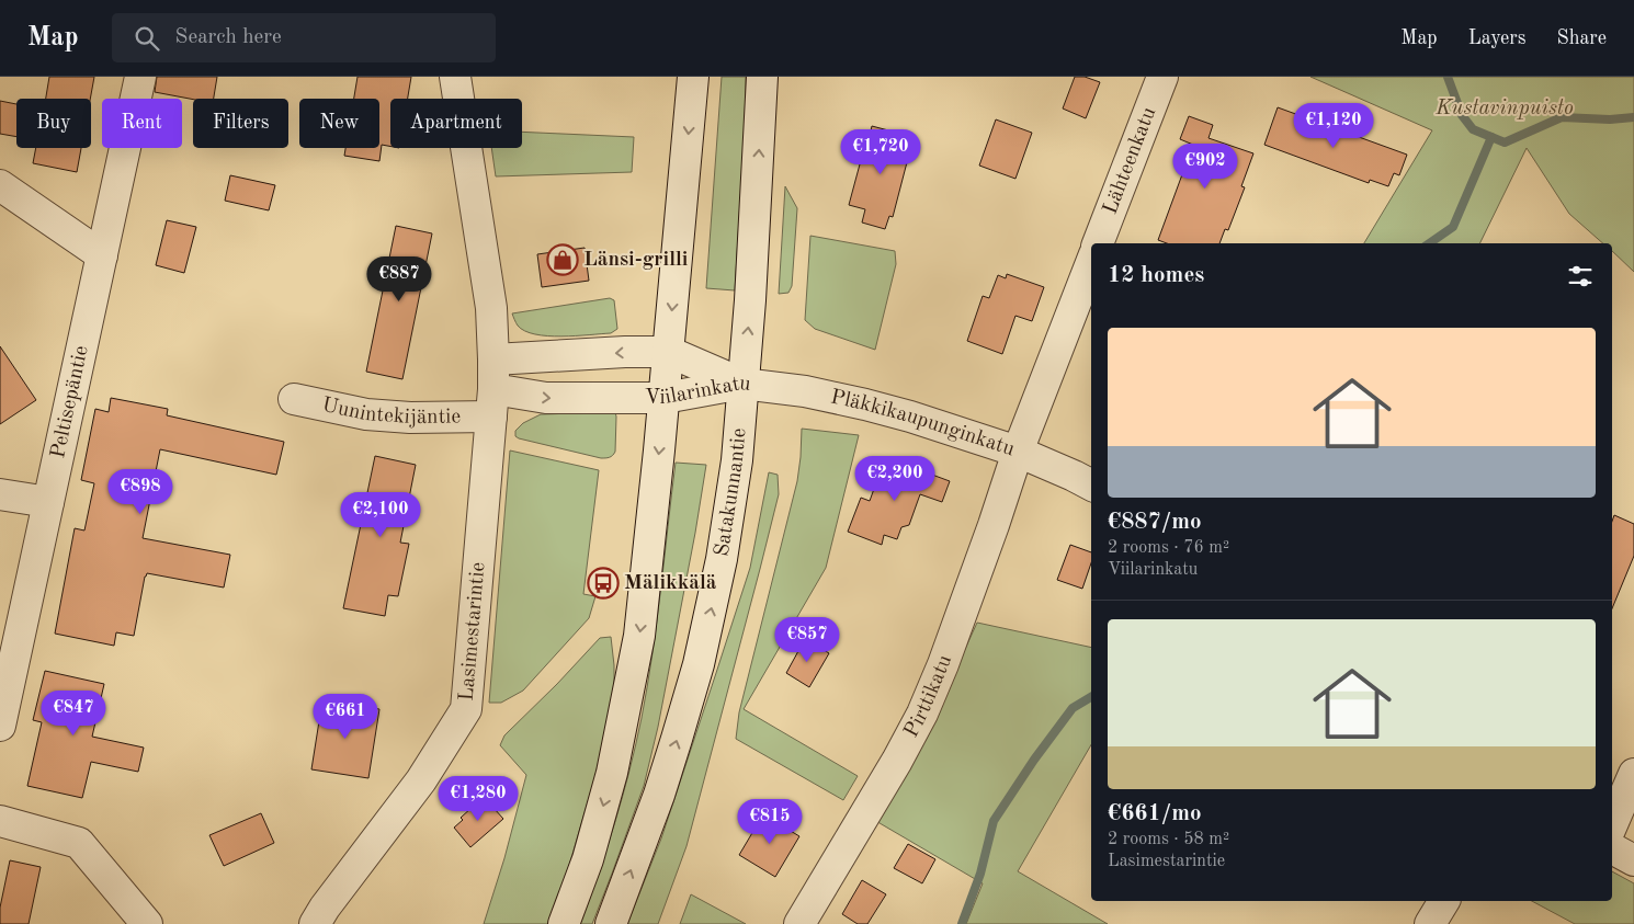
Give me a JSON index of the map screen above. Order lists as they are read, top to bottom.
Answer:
{
  "streets": {
    "street": [
      "Lähteenkatu",
      "Viilarinkatu",
      "Peltisepäntie",
      "Uunintekijäntie",
      "Pläkkikaupunginkatu",
      "Satakunnantie",
      "Lasimestarintie",
      "Pirttikatu"
    ]
  },
  "crossings": [
    ["Viilarinkatu", "Uunintekijäntie"],
    ["Viilarinkatu", "Pläkkikaupunginkatu"],
    ["Viilarinkatu", "Satakunnantie"],
    ["Viilarinkatu", "Lasimestarintie"],
    ["Uunintekijäntie", "Lasimestarintie"],
    ["Pläkkikaupunginkatu", "Satakunnantie"],
    ["Pläkkikaupunginkatu", "Pirttikatu"]
  ],
  "parks": ["Kustavinpuisto"],
  "places": {
    "shop": ["Länsi-grilli"],
    "bus stop": ["Mälikkälä"]
  },
  "page": {
    "header": "Map",
    "search": "Search here",
    "nav": ["Map", "Layers", "Share"],
    "chip": [
      "Buy",
      "Rent",
      "Filters",
      "New",
      "Apartment"
    ],
    "price": [
      "€1,120",
      "€1,720",
      "€902",
      "€887",
      "€2,200",
      "€898",
      "€2,100",
      "€857",
      "€847",
      "€661",
      "€1,280",
      "€815"
    ],
    "heading": "12 homes",
    "list": [
      {
        "name": "€887/mo",
        "note": "2 rooms · 76 m² · Viilarinkatu"
      },
      {
        "name": "€661/mo",
        "note": "2 rooms · 58 m² · Lasimestarintie"
      }
    ]
  }
}
